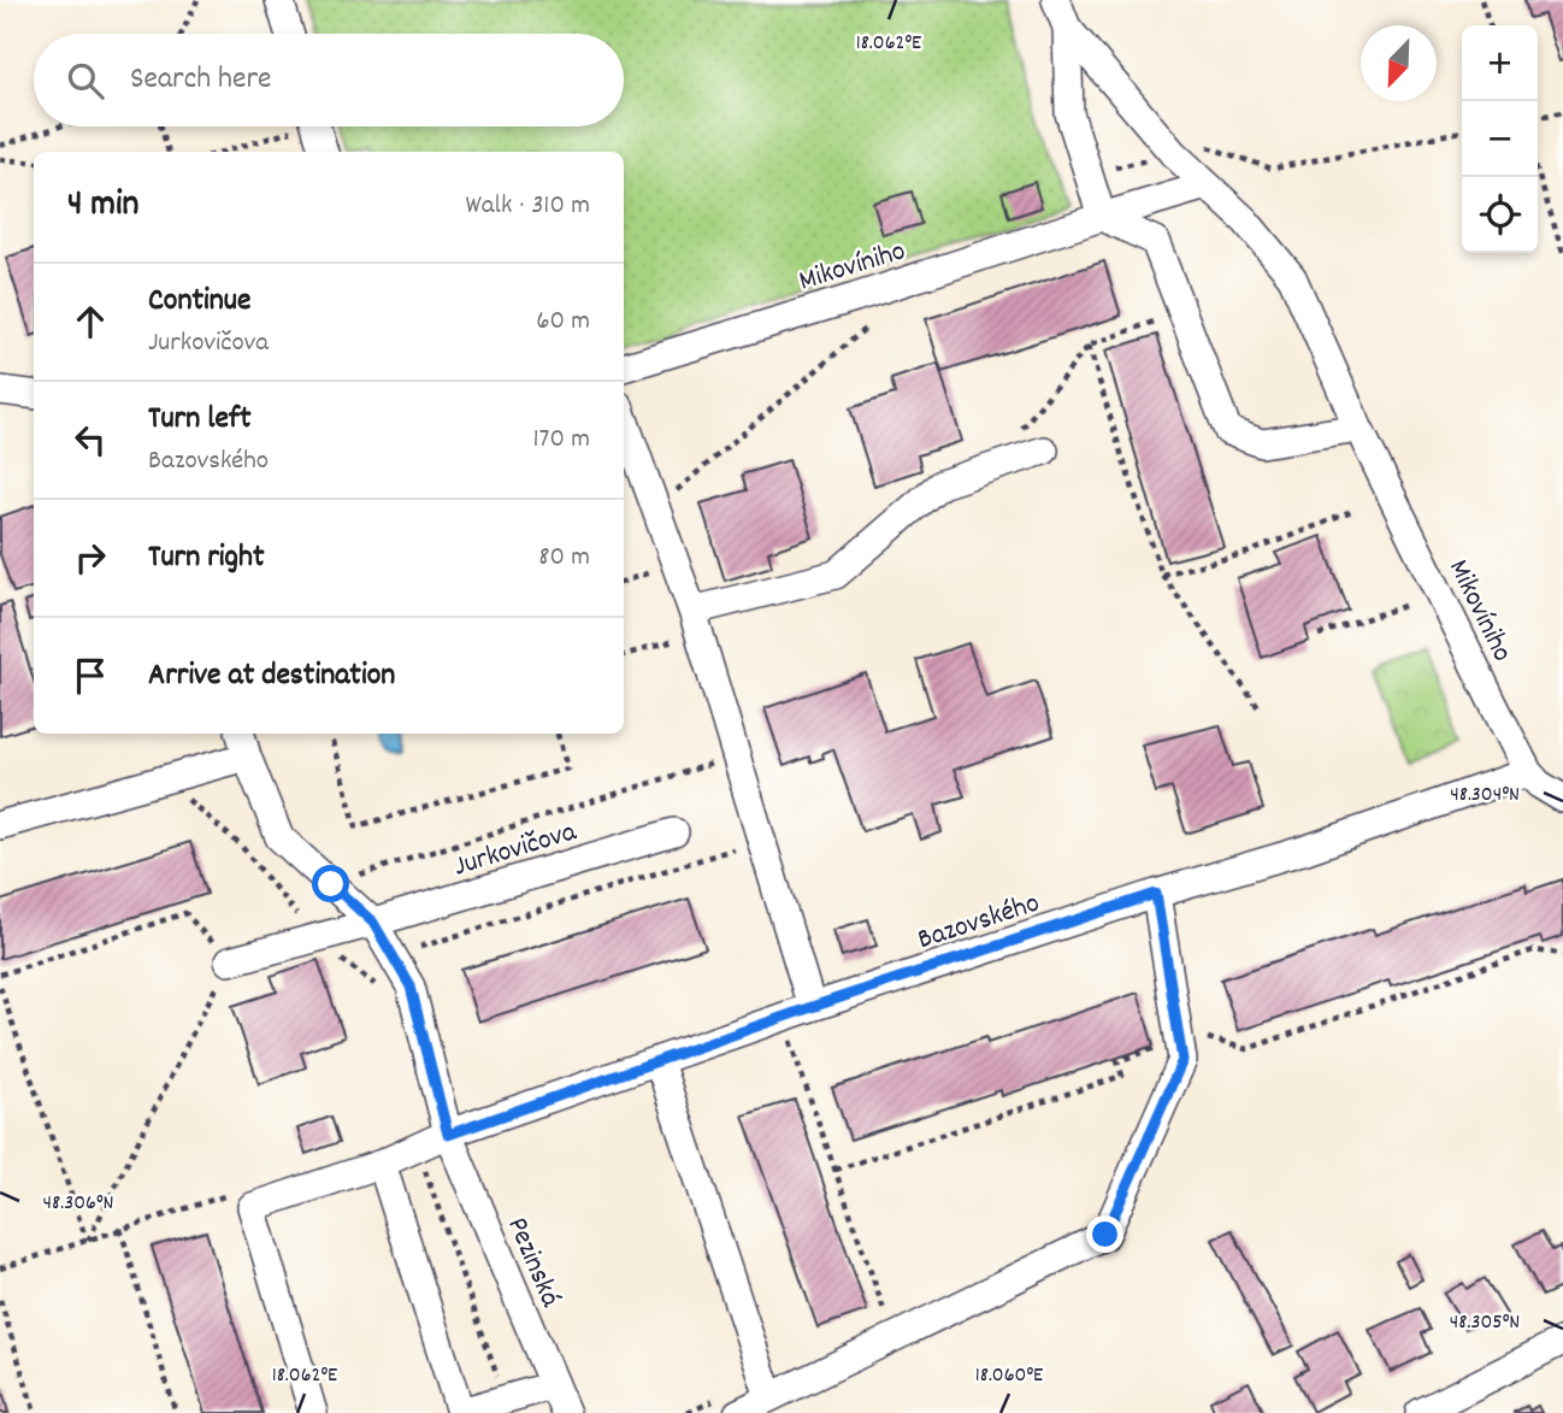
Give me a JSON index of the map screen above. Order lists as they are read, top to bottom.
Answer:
{
  "streets": {
    "street": [
      "Mikovíniho",
      "Jurkovičova",
      "Bazovského",
      "Pezinská"
    ]
  },
  "crossings": [
    ["Mikovíniho", "Bazovského"],
    ["Bazovského", "Pezinská"]
  ],
  "north": "bottom left",
  "page": {
    "map_buttons": ["+", "−"],
    "search": "Search here",
    "heading": ["4 min", "Walk · 310 m"],
    "list": [
      ["Continue", "Jurkovičova", "60 m"],
      ["Turn left", "Bazovského", "170 m"],
      ["Turn right", "80 m"],
      "Arrive at destination"
    ]
  },
  "coordinates": [
    "18.062°E",
    "48.304°N",
    "48.306°N",
    "48.305°N",
    "18.060°E"
  ]
}
